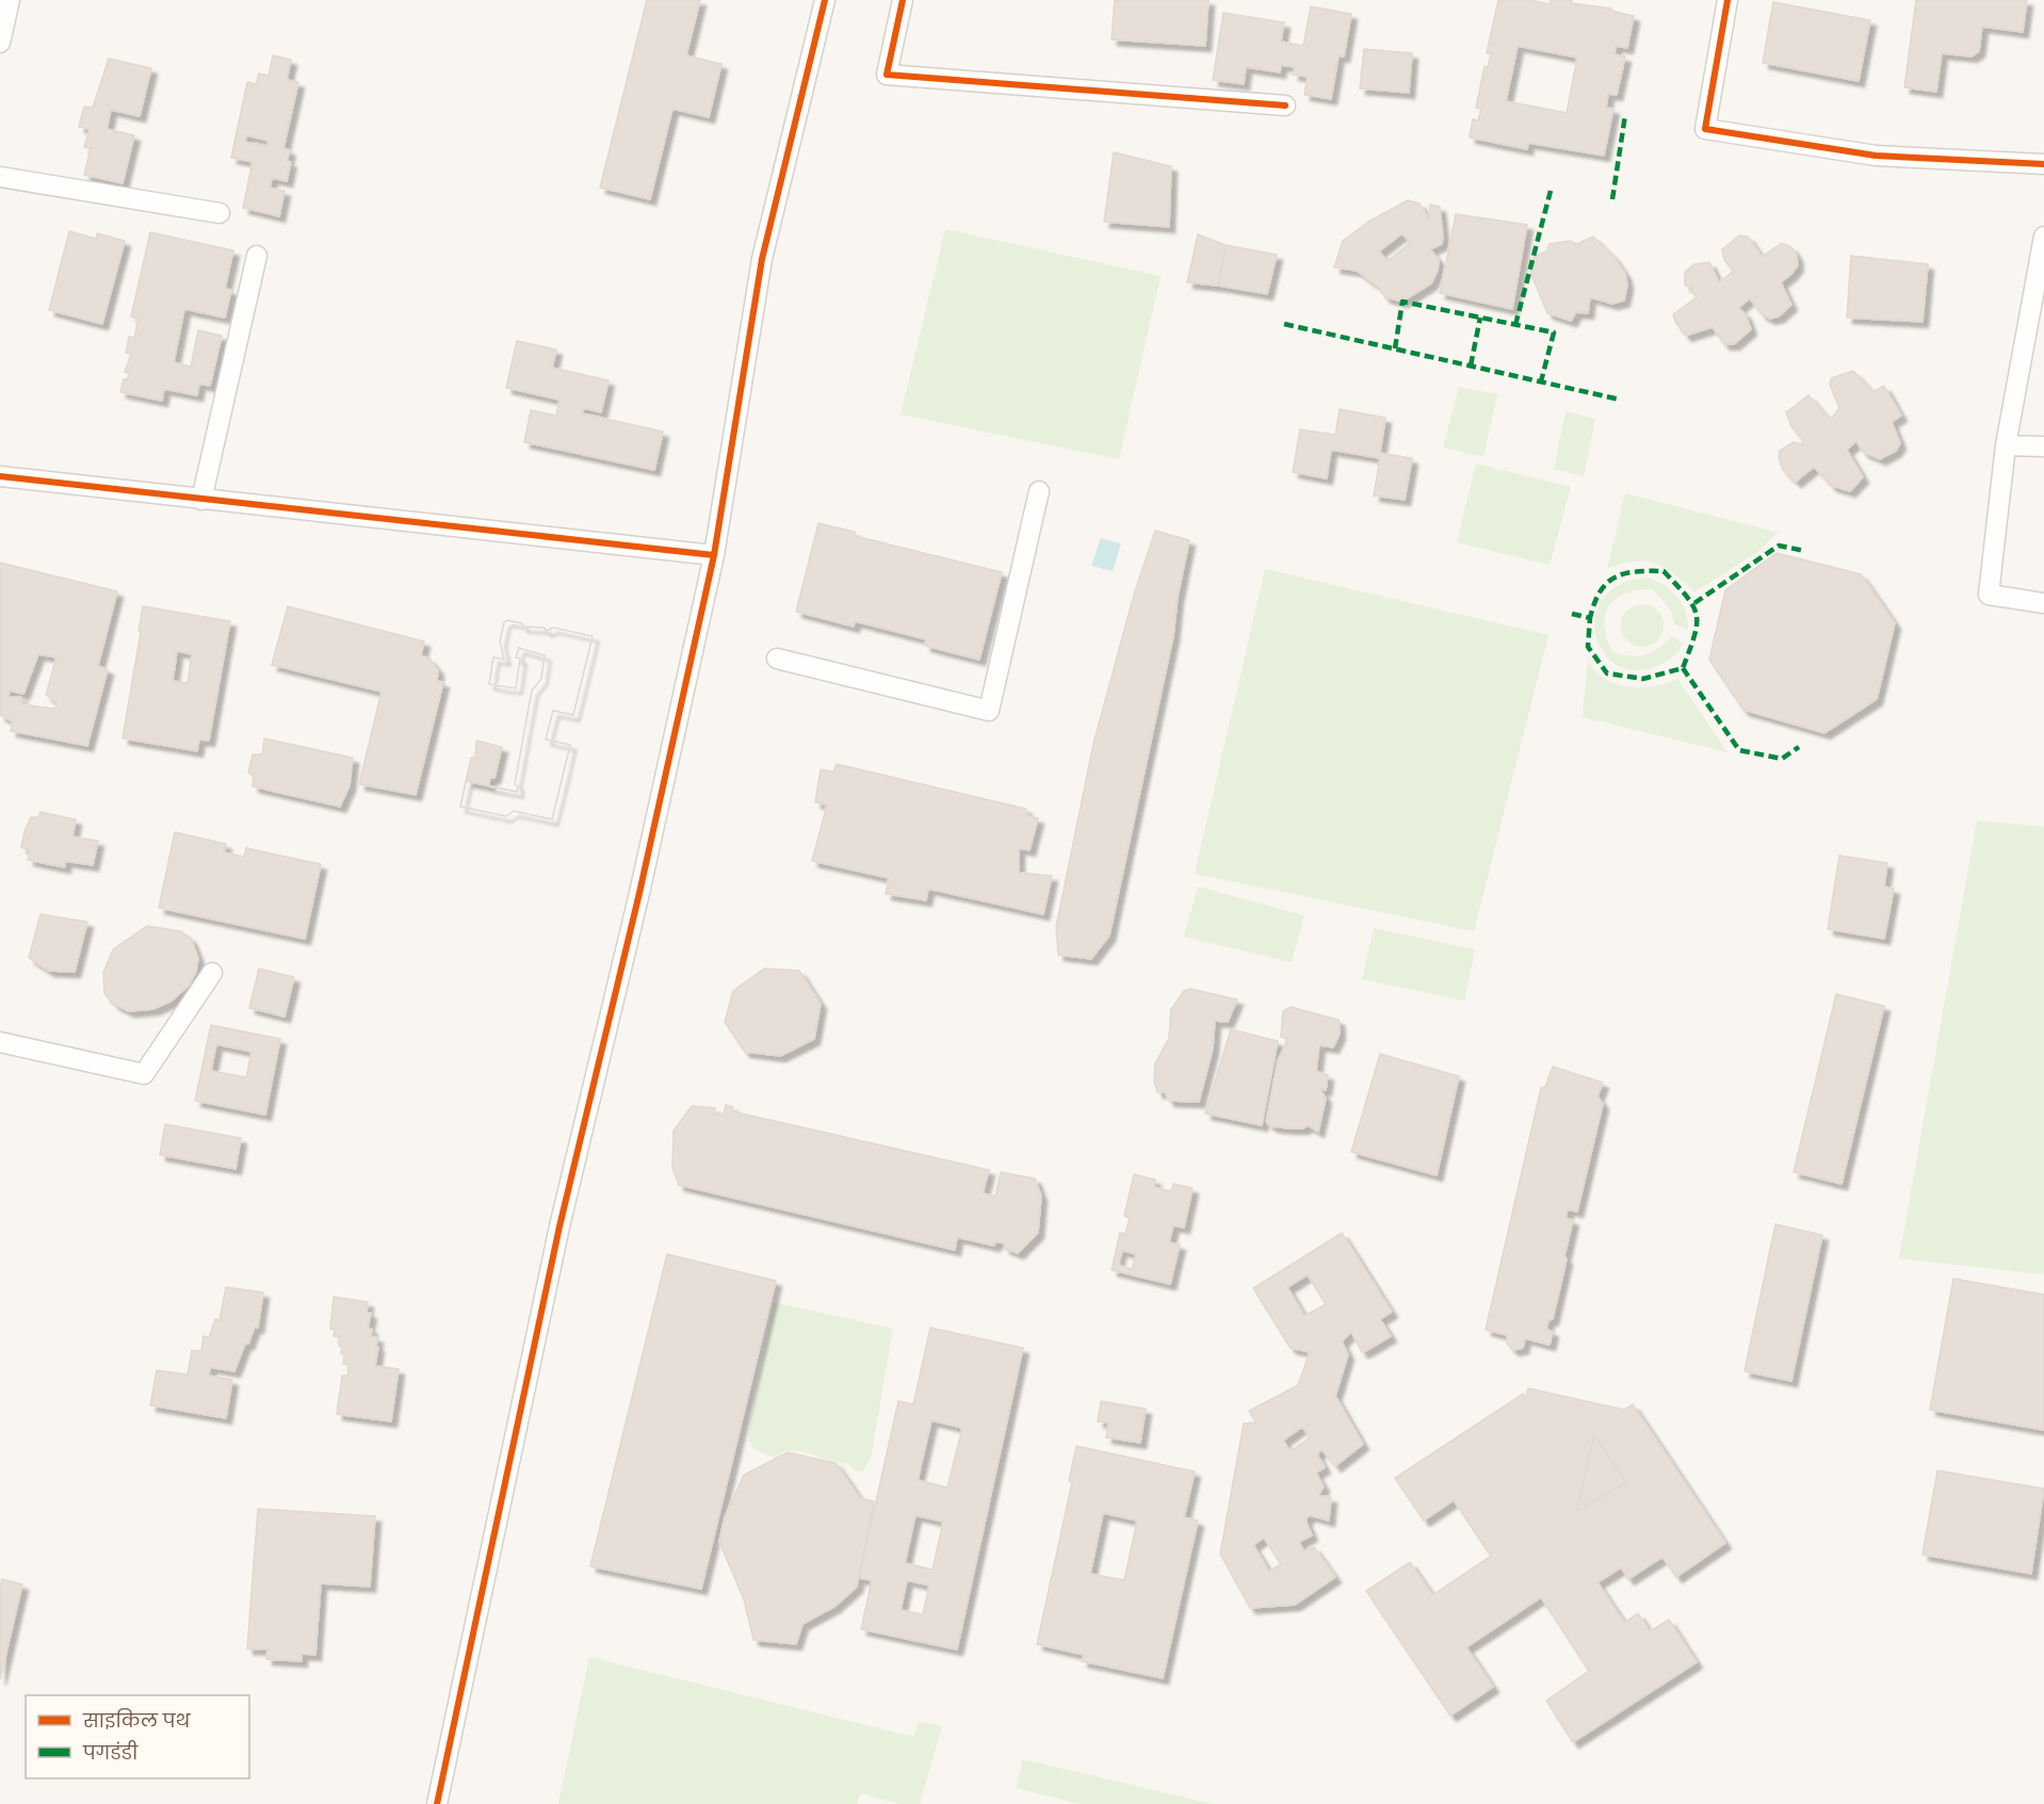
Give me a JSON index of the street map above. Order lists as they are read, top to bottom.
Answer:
{
  "legend": ["साइकिल पथ", "पगडंडी"]
}
